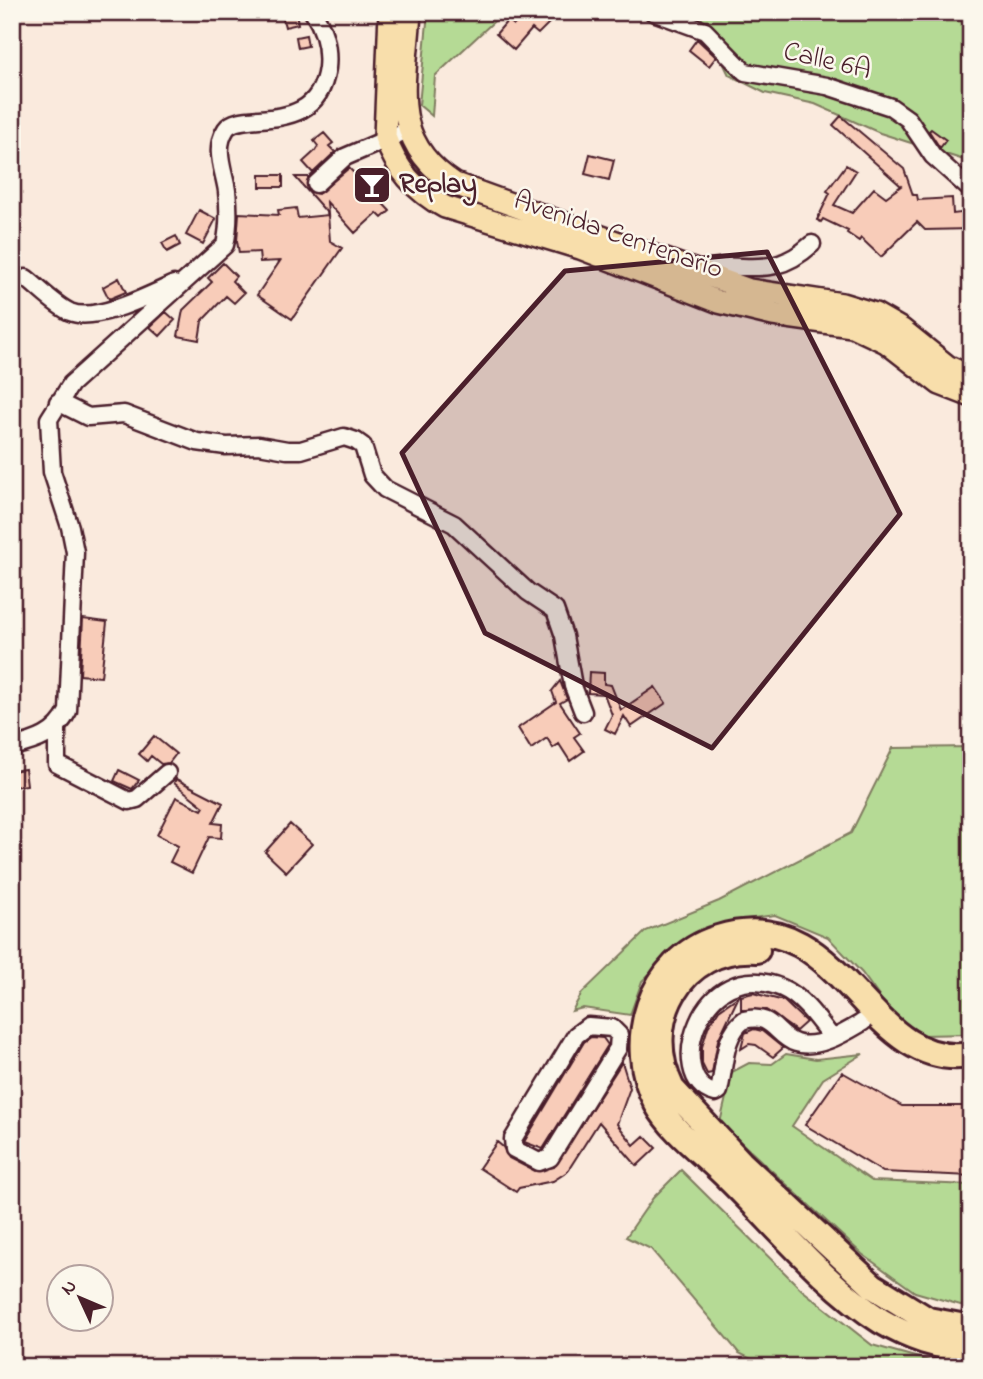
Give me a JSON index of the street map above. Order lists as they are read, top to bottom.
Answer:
{
  "streets": {
    "main road": ["Avenida Centenario"],
    "street": ["Calle 6A"]
  },
  "places": {
    "bar": ["Replay"]
  },
  "north": "top left"
}
